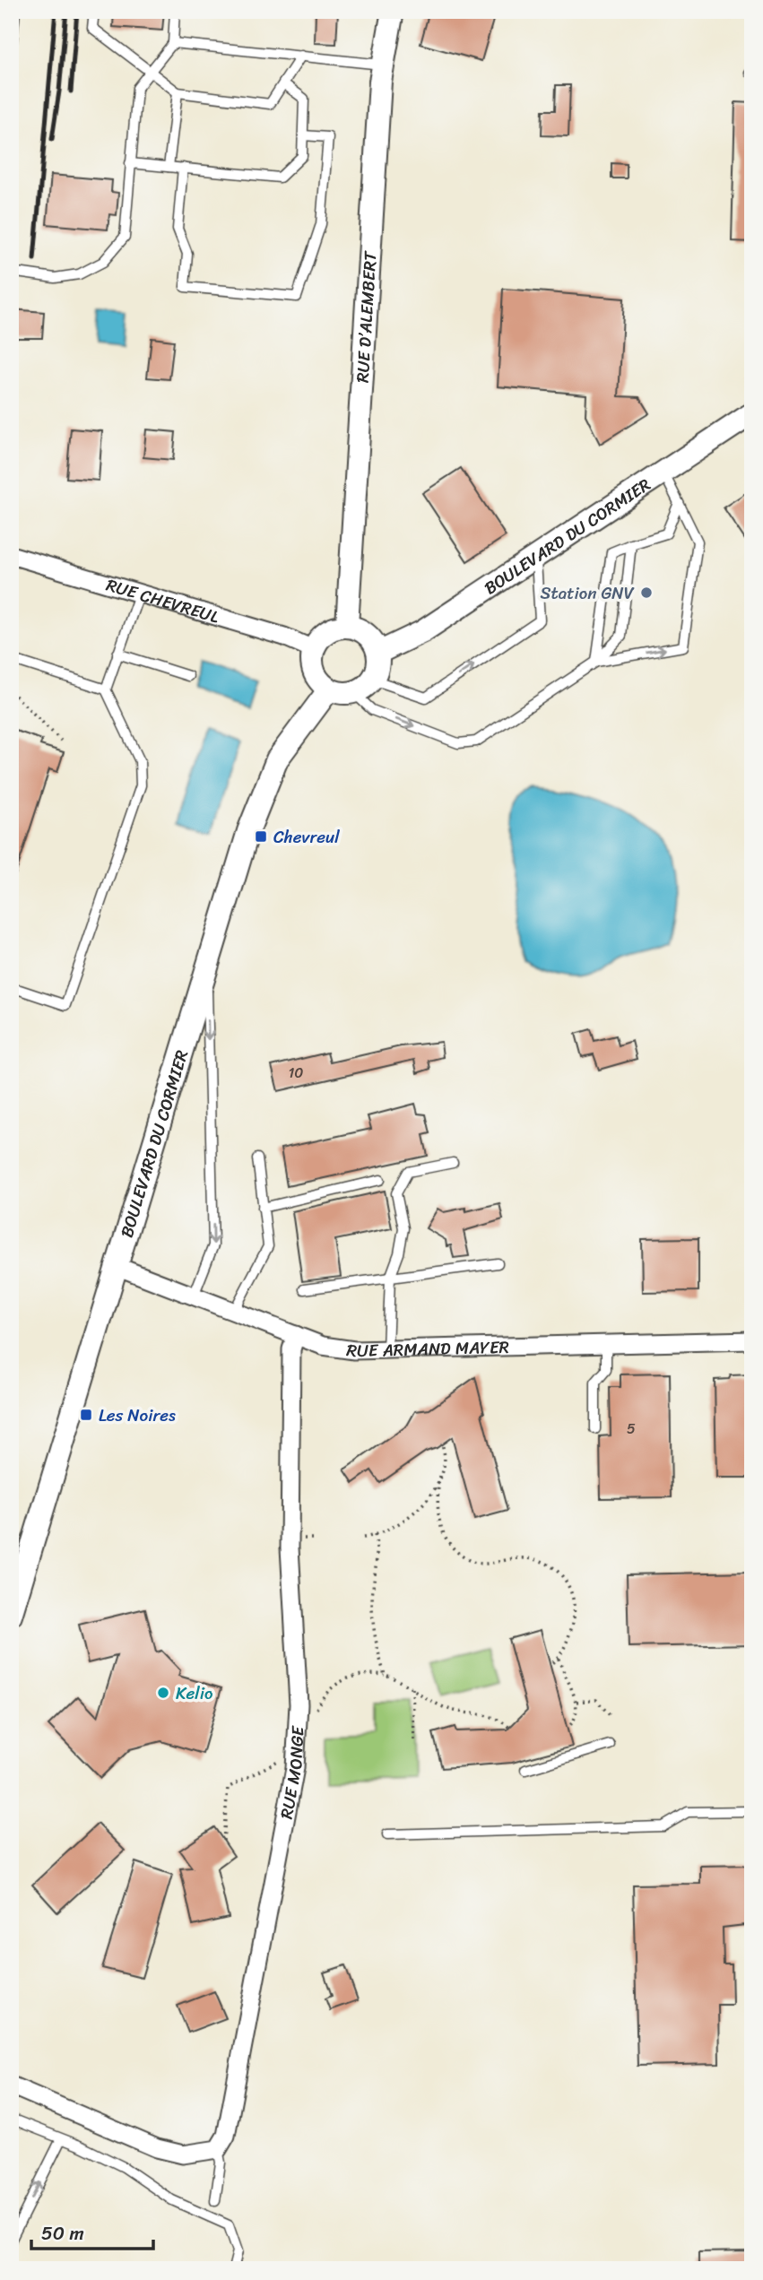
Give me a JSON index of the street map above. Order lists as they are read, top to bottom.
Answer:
{
  "streets": {
    "street": [
      "RUE D’ALEMBERT",
      "BOULEVARD DU CORMIER",
      "RUE CHEVREUL",
      "RUE ARMAND MAYER",
      "RUE MONGE"
    ]
  },
  "crossings": [
    ["RUE D’ALEMBERT", "BOULEVARD DU CORMIER"],
    ["RUE D’ALEMBERT", "RUE CHEVREUL"],
    ["BOULEVARD DU CORMIER", "RUE CHEVREUL"],
    ["BOULEVARD DU CORMIER", "RUE ARMAND MAYER"],
    ["RUE ARMAND MAYER", "RUE MONGE"]
  ],
  "places": {
    "other": ["Station GNV", "Kelio"],
    "transit": ["Chevreul", "Les Noires"]
  },
  "house_numbers": ["10", "5"],
  "scale_bar": "50 m"
}
